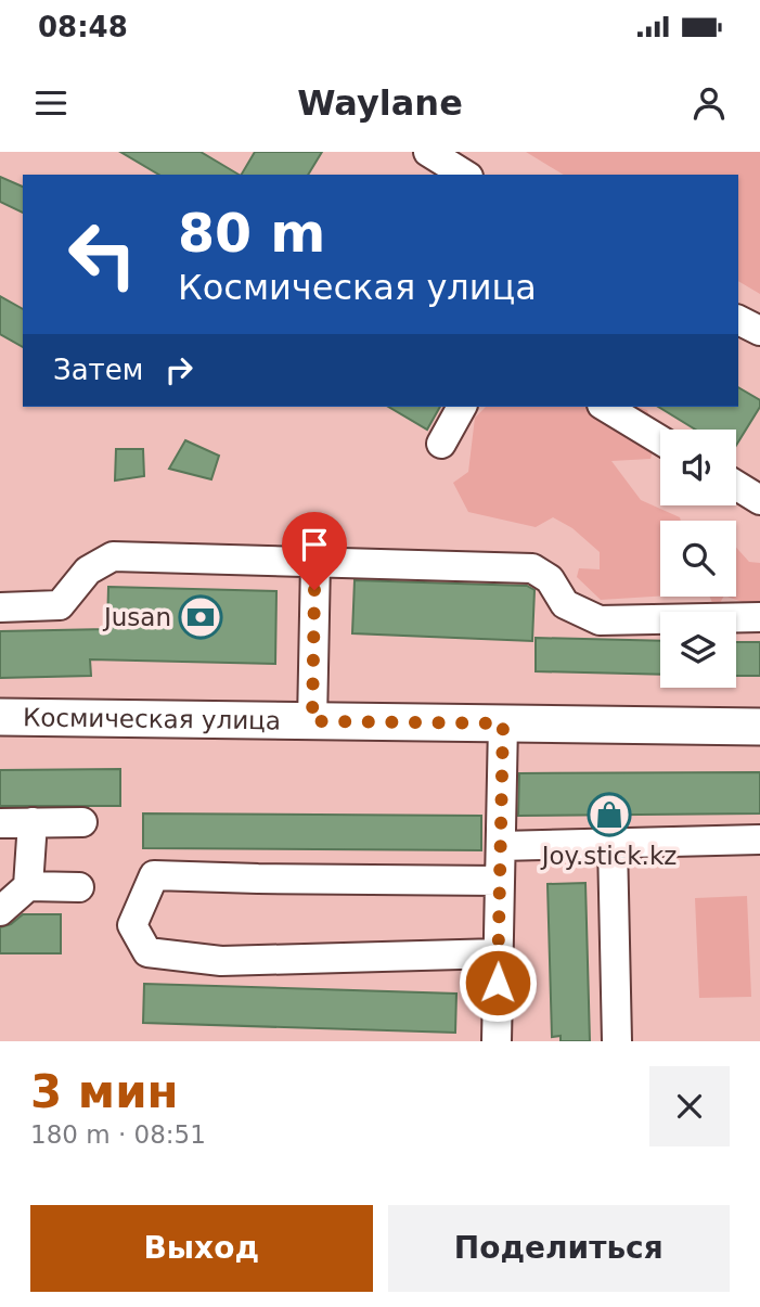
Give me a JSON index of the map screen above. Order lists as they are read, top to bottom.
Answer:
{
  "streets": {
    "main road": ["Космическая улица"]
  },
  "places": {
    "bank": ["Jusan"],
    "shop": ["Joy.stick.kz"]
  },
  "page": {
    "status": "08:48",
    "header": "Waylane",
    "turn": ["80 m", "Космическая улица"],
    "then": "Затем",
    "heading": ["3 мин", "180 m · 08:51"],
    "buttons": ["Выход", "Поделиться"]
  }
}
